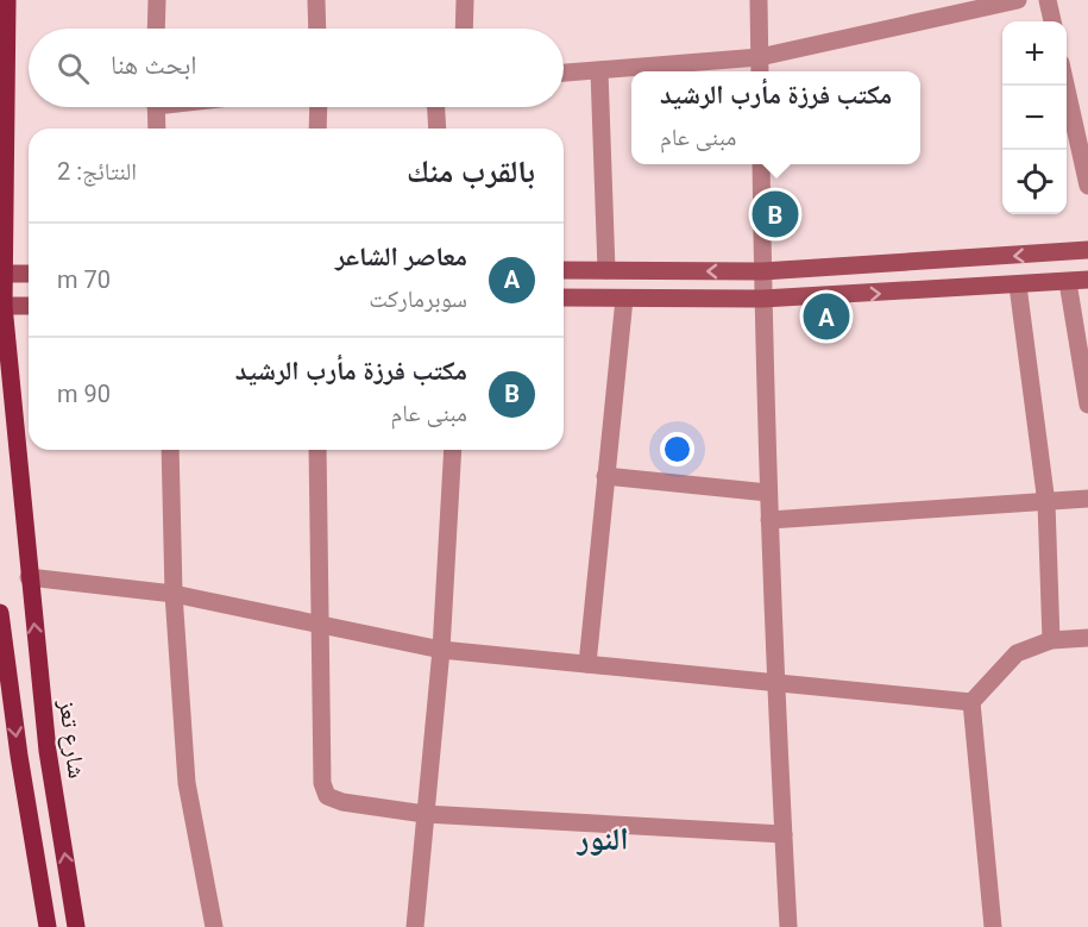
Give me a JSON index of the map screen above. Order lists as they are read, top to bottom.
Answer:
{
  "streets": {
    "main road": ["شارع تعز"]
  },
  "districts": ["النور"],
  "page": {
    "map_buttons": ["+", "−"],
    "search": "ابحث هنا",
    "popup": ["مكتب فرزة مأرب الرشيد", "مبنى عام"],
    "heading": ["بالقرب منك", "النتائج: 2"],
    "pins": ["B", "A"],
    "list": [
      {
        "mark": "A",
        "name": "معاصر الشاعر",
        "note": "سوبرماركت",
        "value": "70 m"
      },
      {
        "mark": "B",
        "name": "مكتب فرزة مأرب الرشيد",
        "note": "مبنى عام",
        "value": "90 m"
      }
    ]
  }
}
